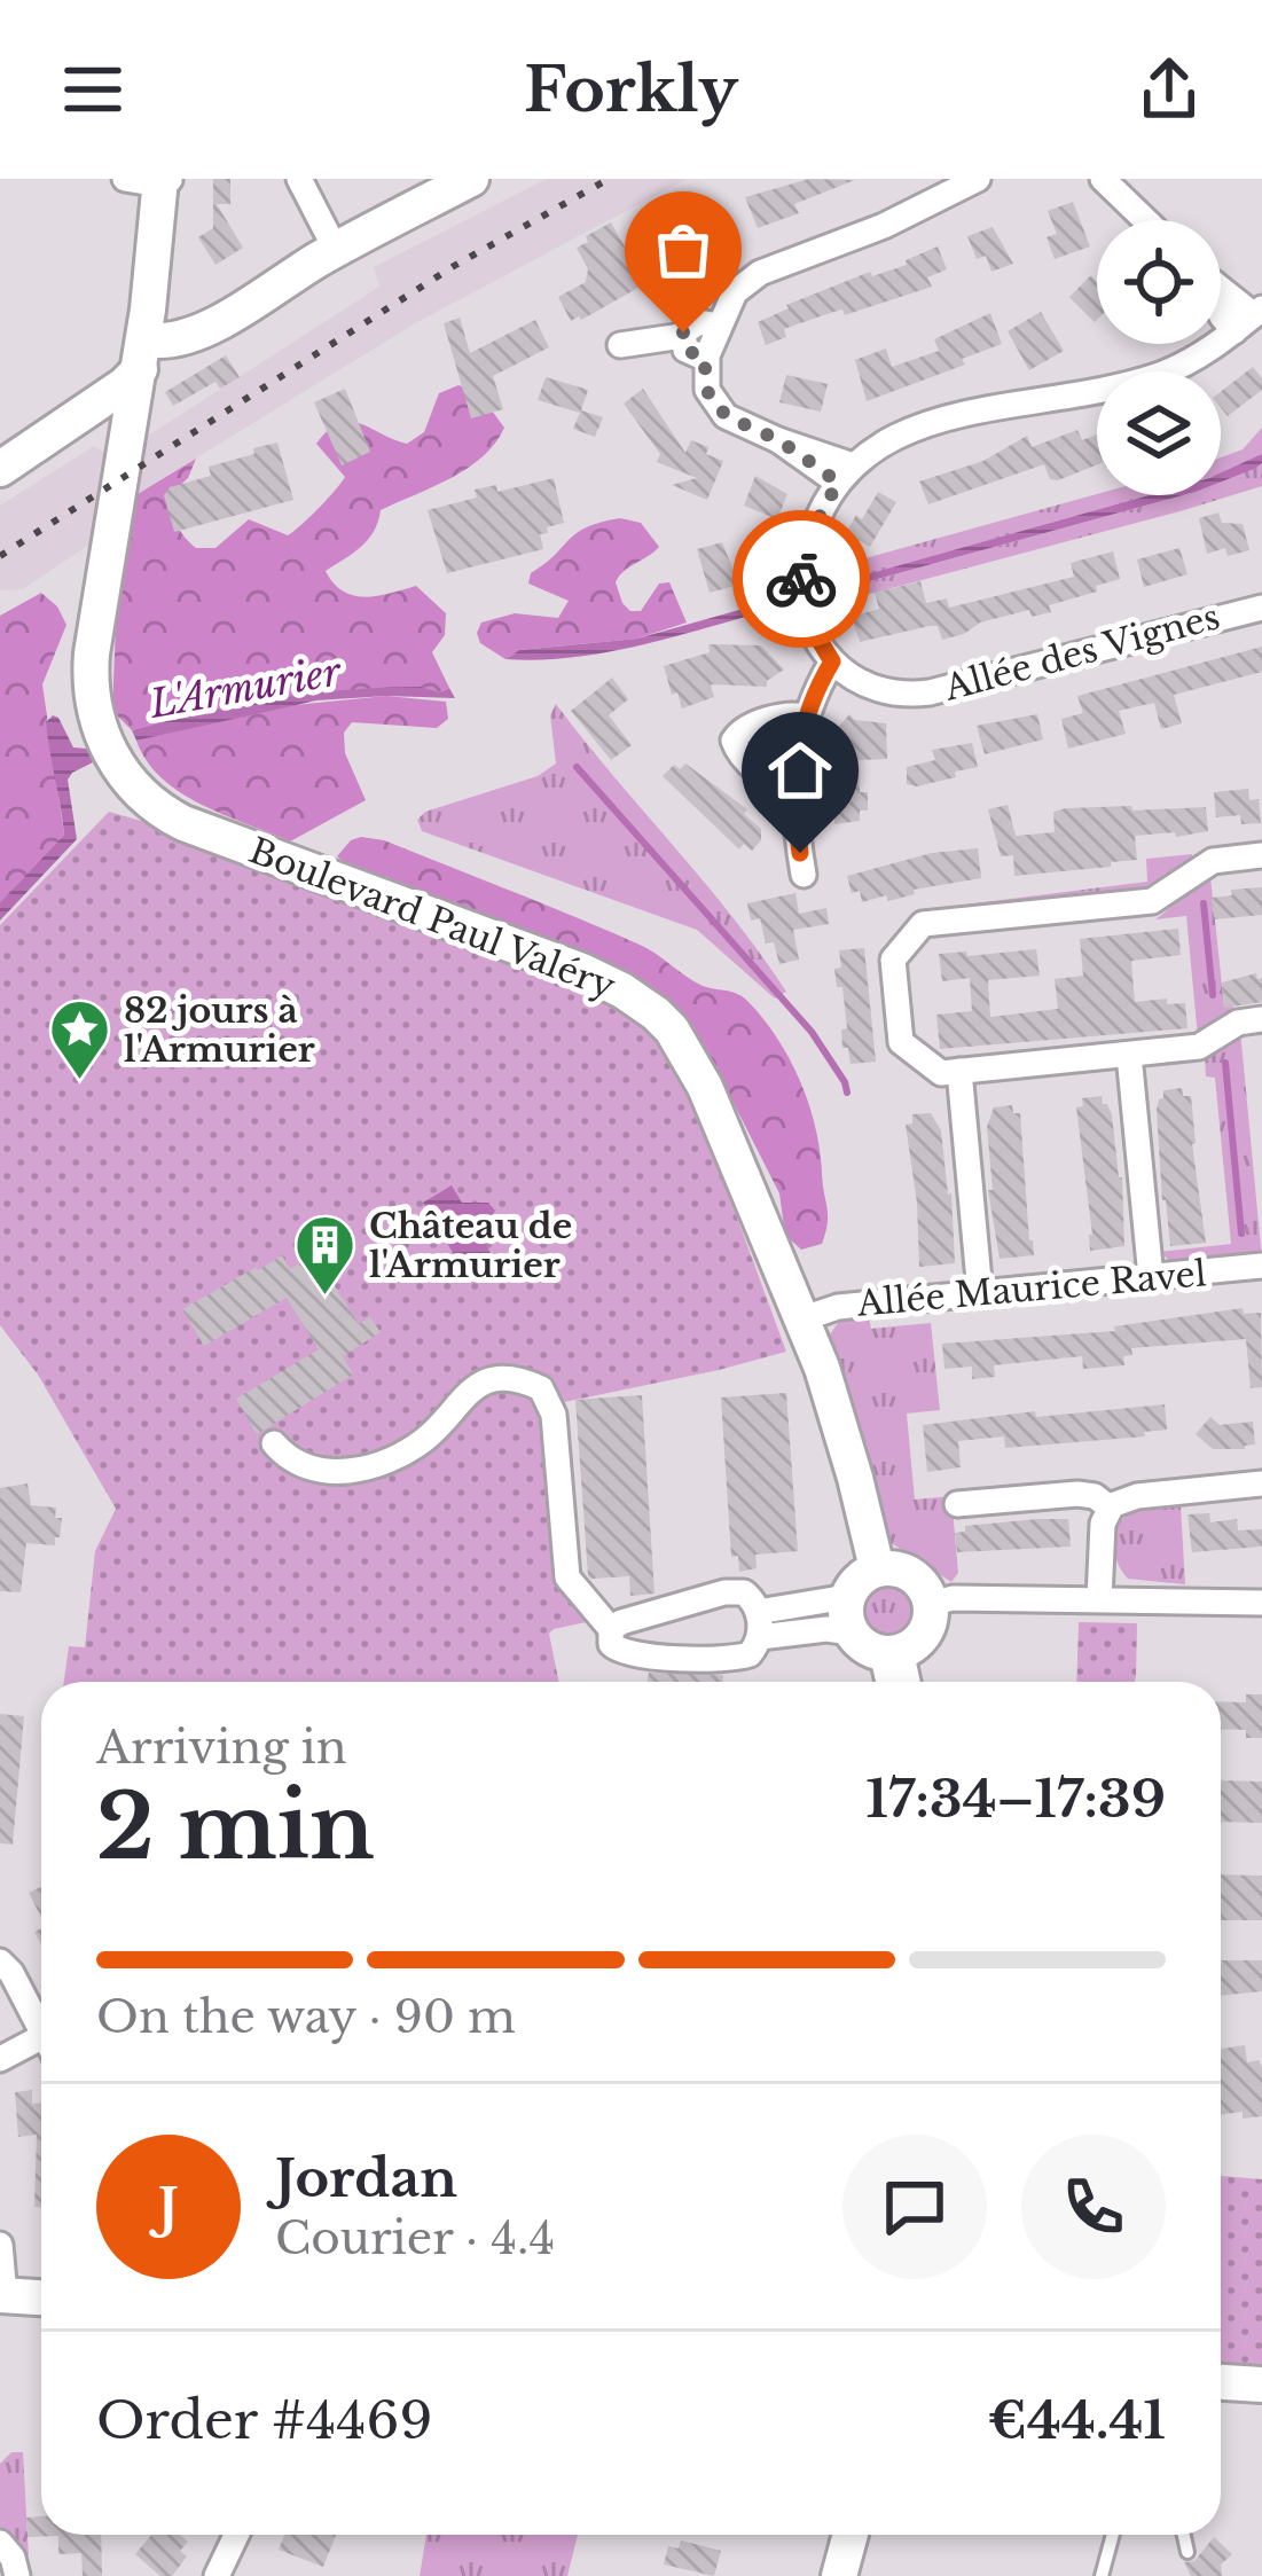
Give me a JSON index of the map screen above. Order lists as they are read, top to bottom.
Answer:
{
  "streets": {
    "street": ["Allée des Vignes", "Boulevard Paul Valéry", "Allée Maurice Ravel"]
  },
  "crossings": [
    ["Boulevard Paul Valéry", "Allée Maurice Ravel"]
  ],
  "water": ["L'Armurier"],
  "places": {
    "place": ["82 jours à l'Armurier"],
    "building": ["Château de l'Armurier"]
  },
  "page": {
    "header": "Forkly",
    "heading": ["2 min", "Arriving in", "17:34–17:39"],
    "panel": [
      "Jordan",
      "Courier · 4.4",
      "Order #4469",
      "€44.41"
    ],
    "bar": "On the way · 90 m",
    "round": "J"
  }
}
